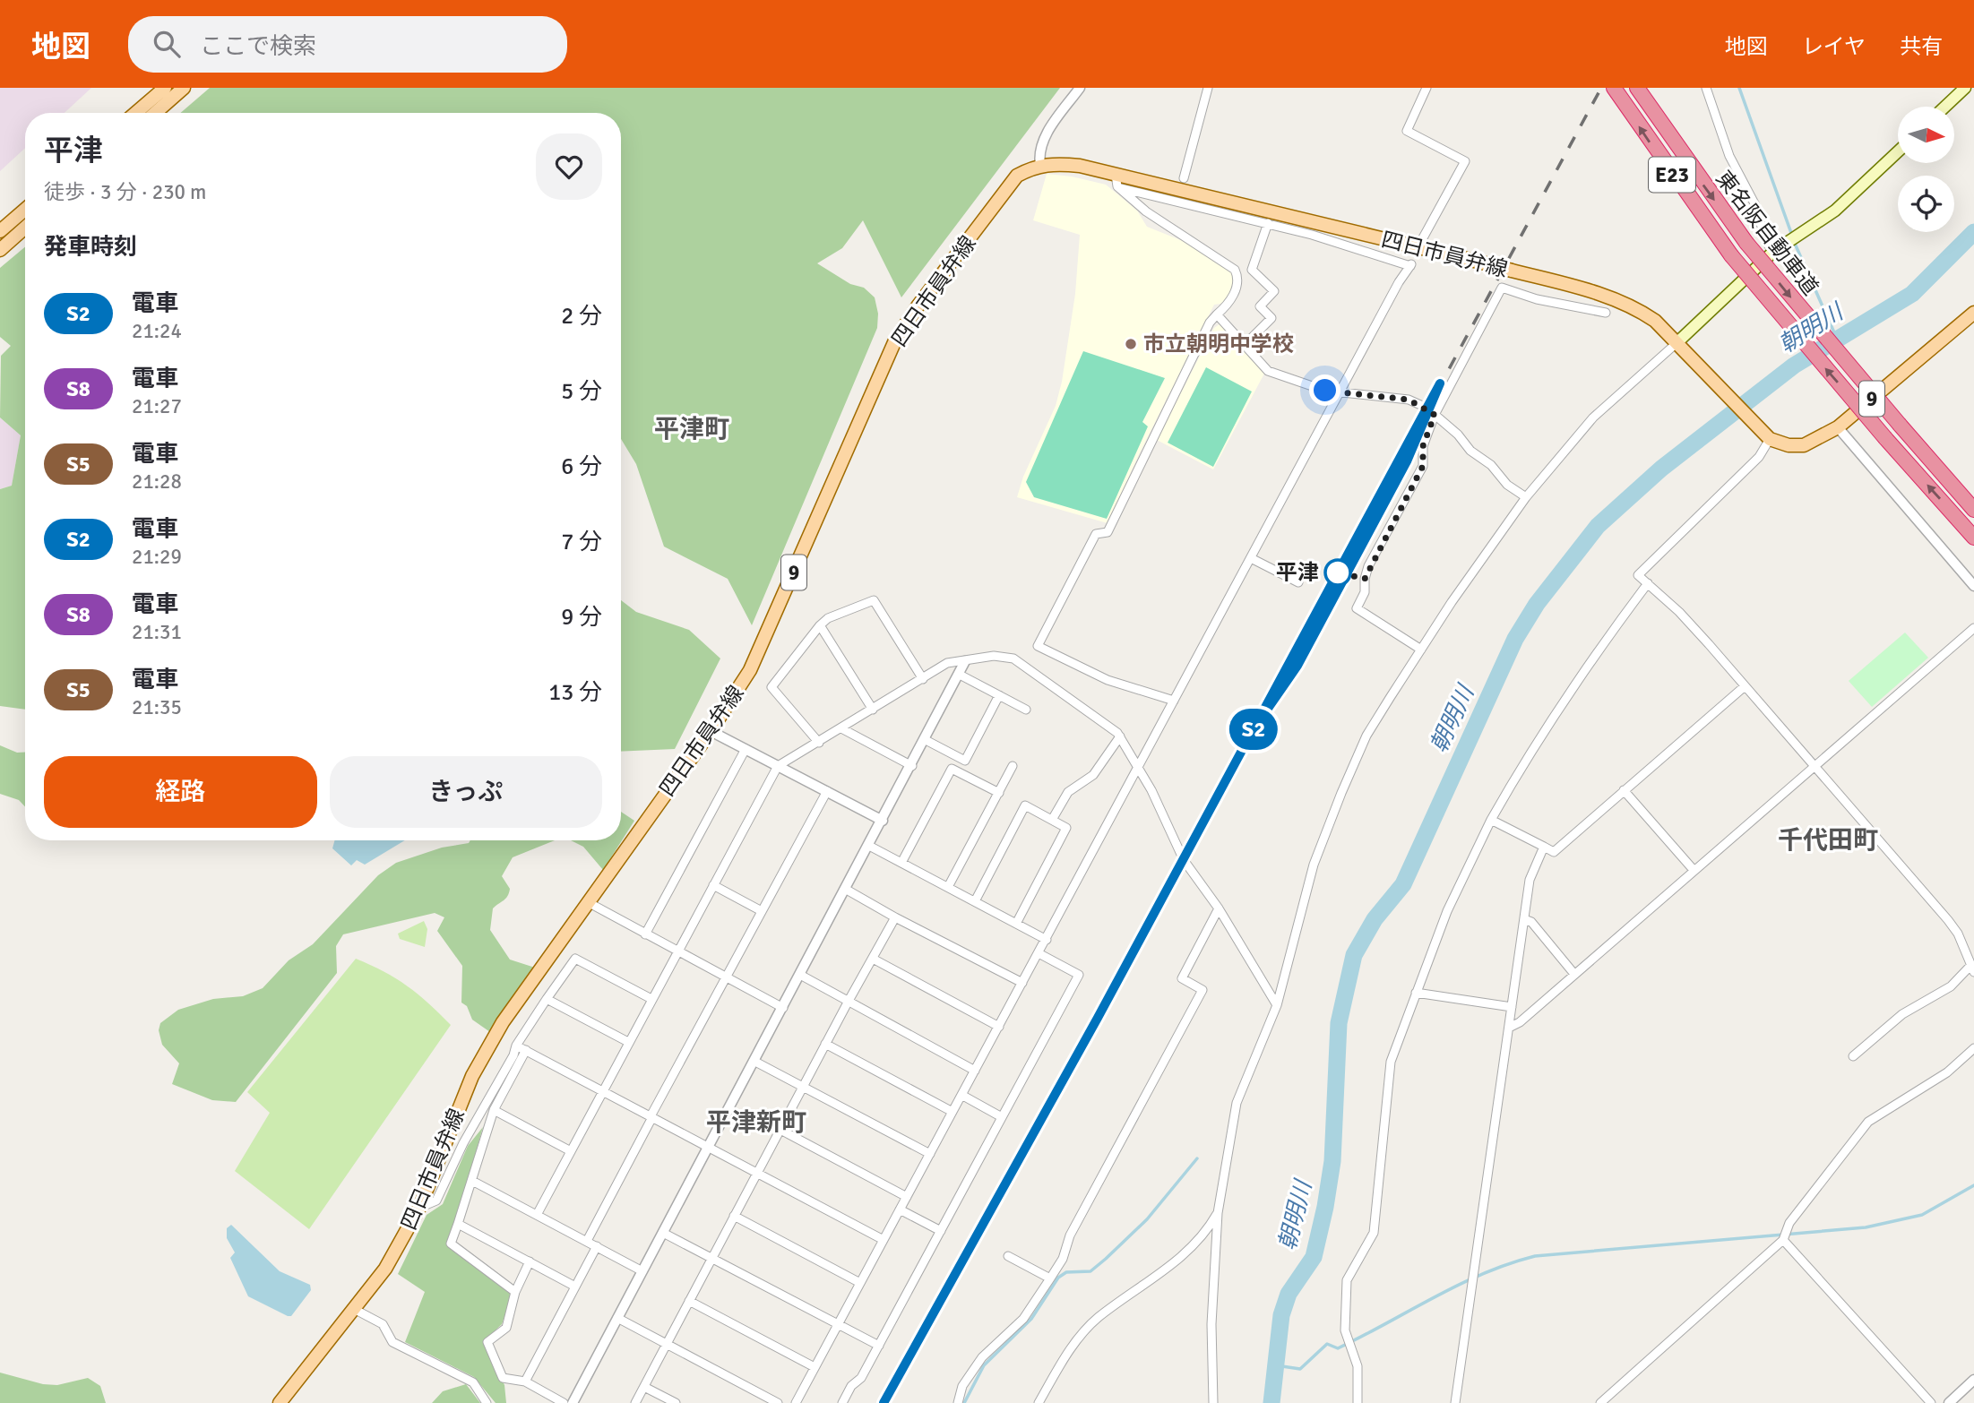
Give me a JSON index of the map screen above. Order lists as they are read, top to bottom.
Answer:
{
  "streets": {
    "highway": ["E23", "東名阪自動車道"],
    "main road": ["四日市員弁線", "9"]
  },
  "crossings": [
    ["四日市員弁線", "9"]
  ],
  "districts": ["平津町", "千代田町", "平津新町"],
  "water": ["朝明川"],
  "places": ["市立朝明中学校", "平津"],
  "north": "right",
  "page": {
    "header": "地図",
    "search": "ここで検索",
    "nav": ["地図", "レイヤ", "共有"],
    "on_map": "S2",
    "heading": [
      ["平津", "徒歩 · 3 分 · 230 m"],
      "発車時刻"
    ],
    "list": [
      {
        "mark": "S2",
        "name": "電車",
        "note": "21:24",
        "value": "2 分"
      },
      {
        "mark": "S8",
        "name": "電車",
        "note": "21:27",
        "value": "5 分"
      },
      {
        "mark": "S5",
        "name": "電車",
        "note": "21:28",
        "value": "6 分"
      },
      {
        "mark": "S2",
        "name": "電車",
        "note": "21:29",
        "value": "7 分"
      },
      {
        "mark": "S8",
        "name": "電車",
        "note": "21:31",
        "value": "9 分"
      },
      {
        "mark": "S5",
        "name": "電車",
        "note": "21:35",
        "value": "13 分"
      }
    ],
    "buttons": ["経路", "きっぷ"]
  }
}
